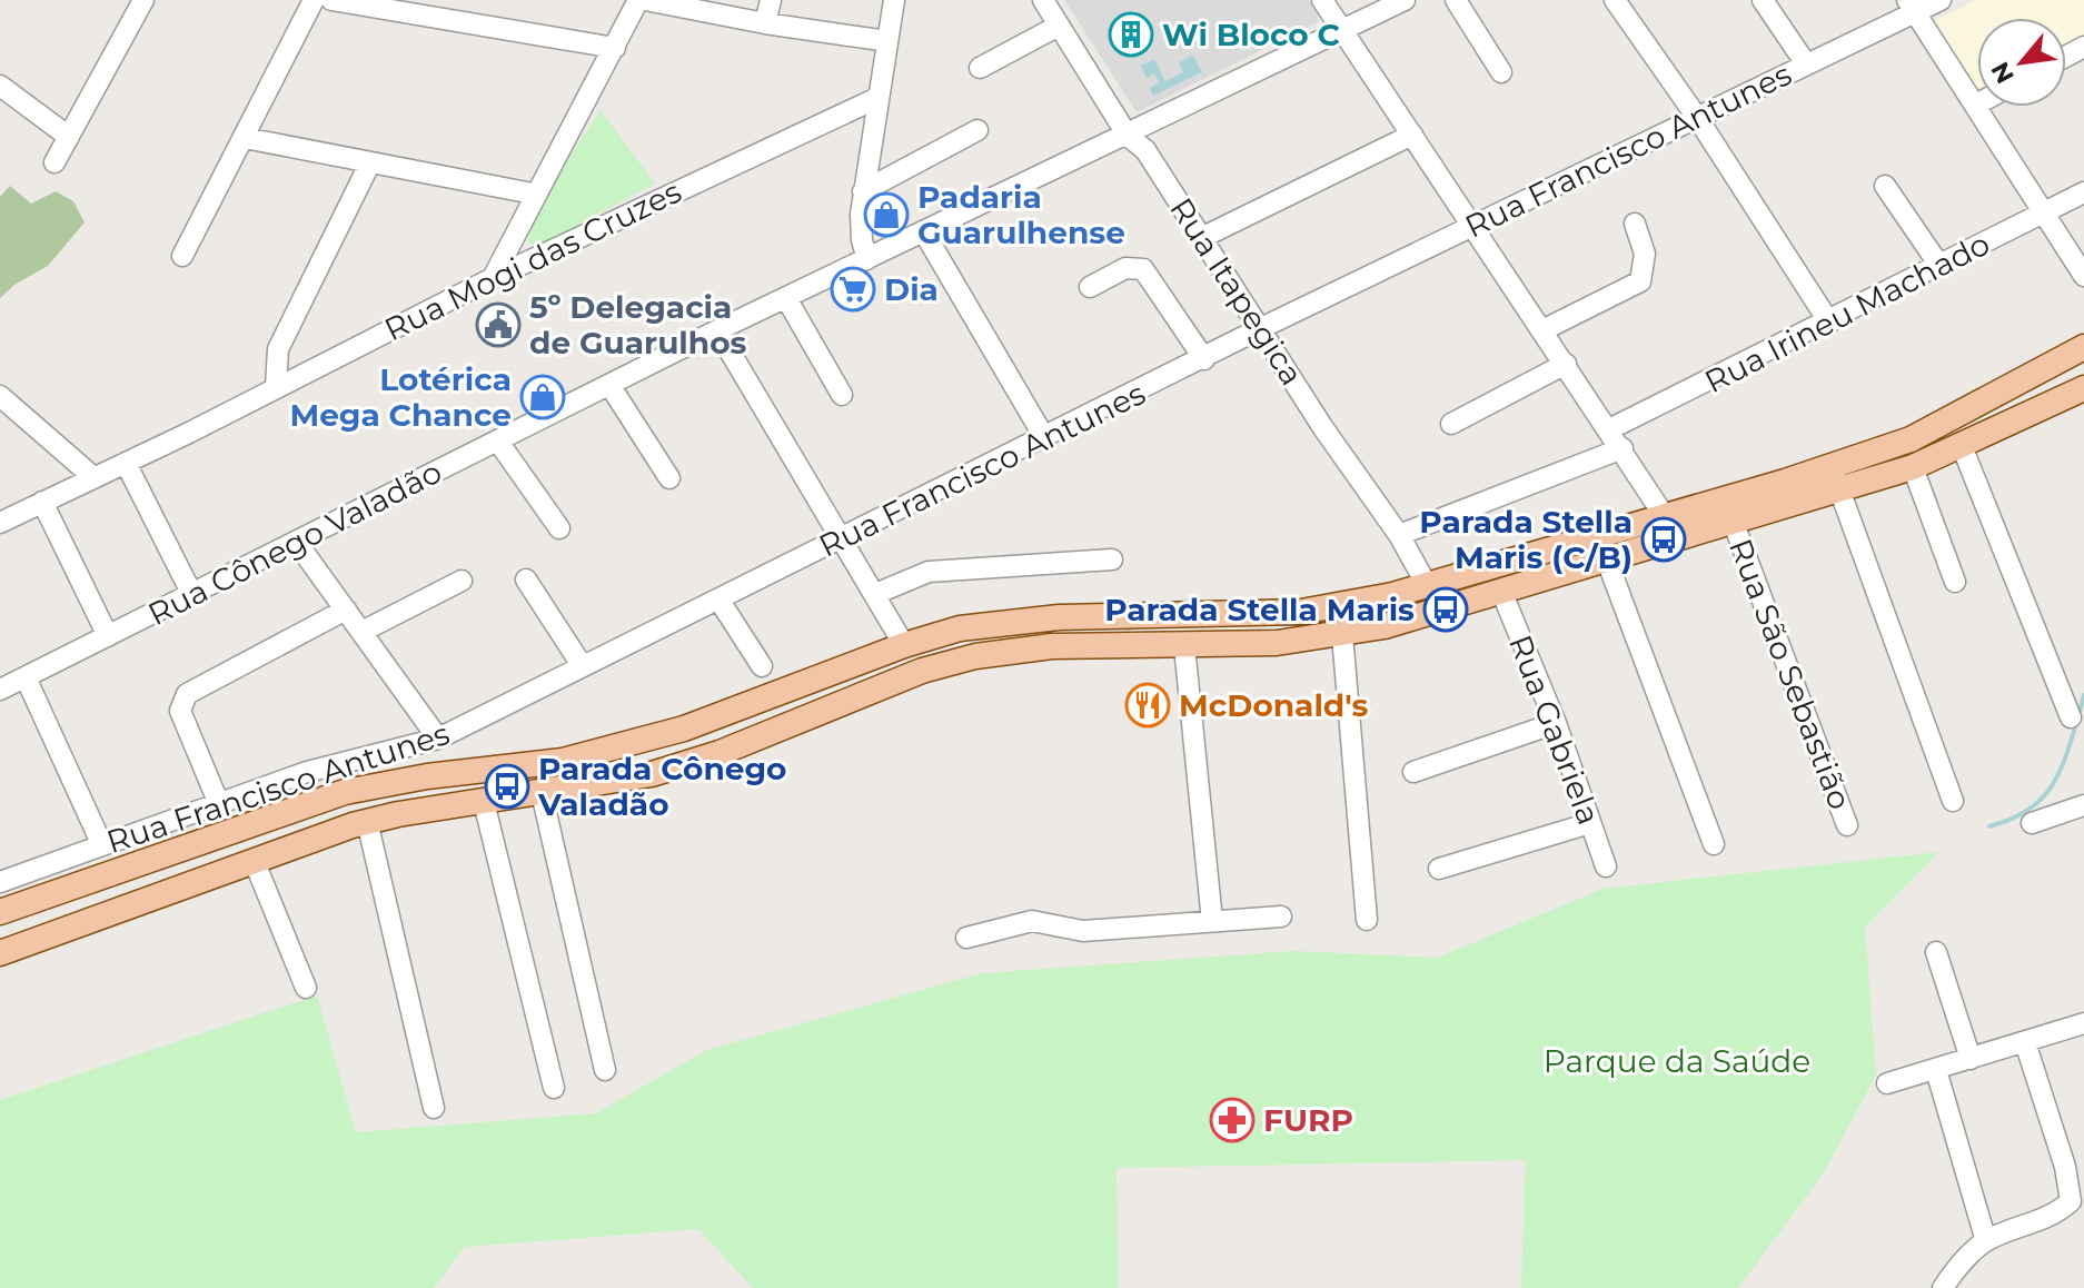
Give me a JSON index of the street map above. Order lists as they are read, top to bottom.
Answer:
{
  "streets": {
    "street": [
      "Rua Francisco Antunes",
      "Rua Mogi das Cruzes",
      "Rua Itapegica",
      "Rua Irineu Machado",
      "Rua Cônego Valadão",
      "Rua São Sebastião",
      "Rua Gabriela"
    ]
  },
  "crossings": [
    ["Rua Francisco Antunes", "Rua Itapegica"],
    ["Rua Itapegica", "Rua Cônego Valadão"]
  ],
  "parks": ["Parque da Saúde"],
  "places": {
    "building": ["Wi Bloco C"],
    "shop": ["Padaria Guarulhense", "Lotérica Mega Chance"],
    "supermarket": ["Dia"],
    "public building": ["5º Delegacia de Guarulhos"],
    "bus stop": ["Parada Stella Maris (C/B)", "Parada Stella Maris", "Parada Cônego Valadão"],
    "restaurant": ["McDonald's"],
    "pharmacy": ["FURP"]
  },
  "north": "bottom left"
}
